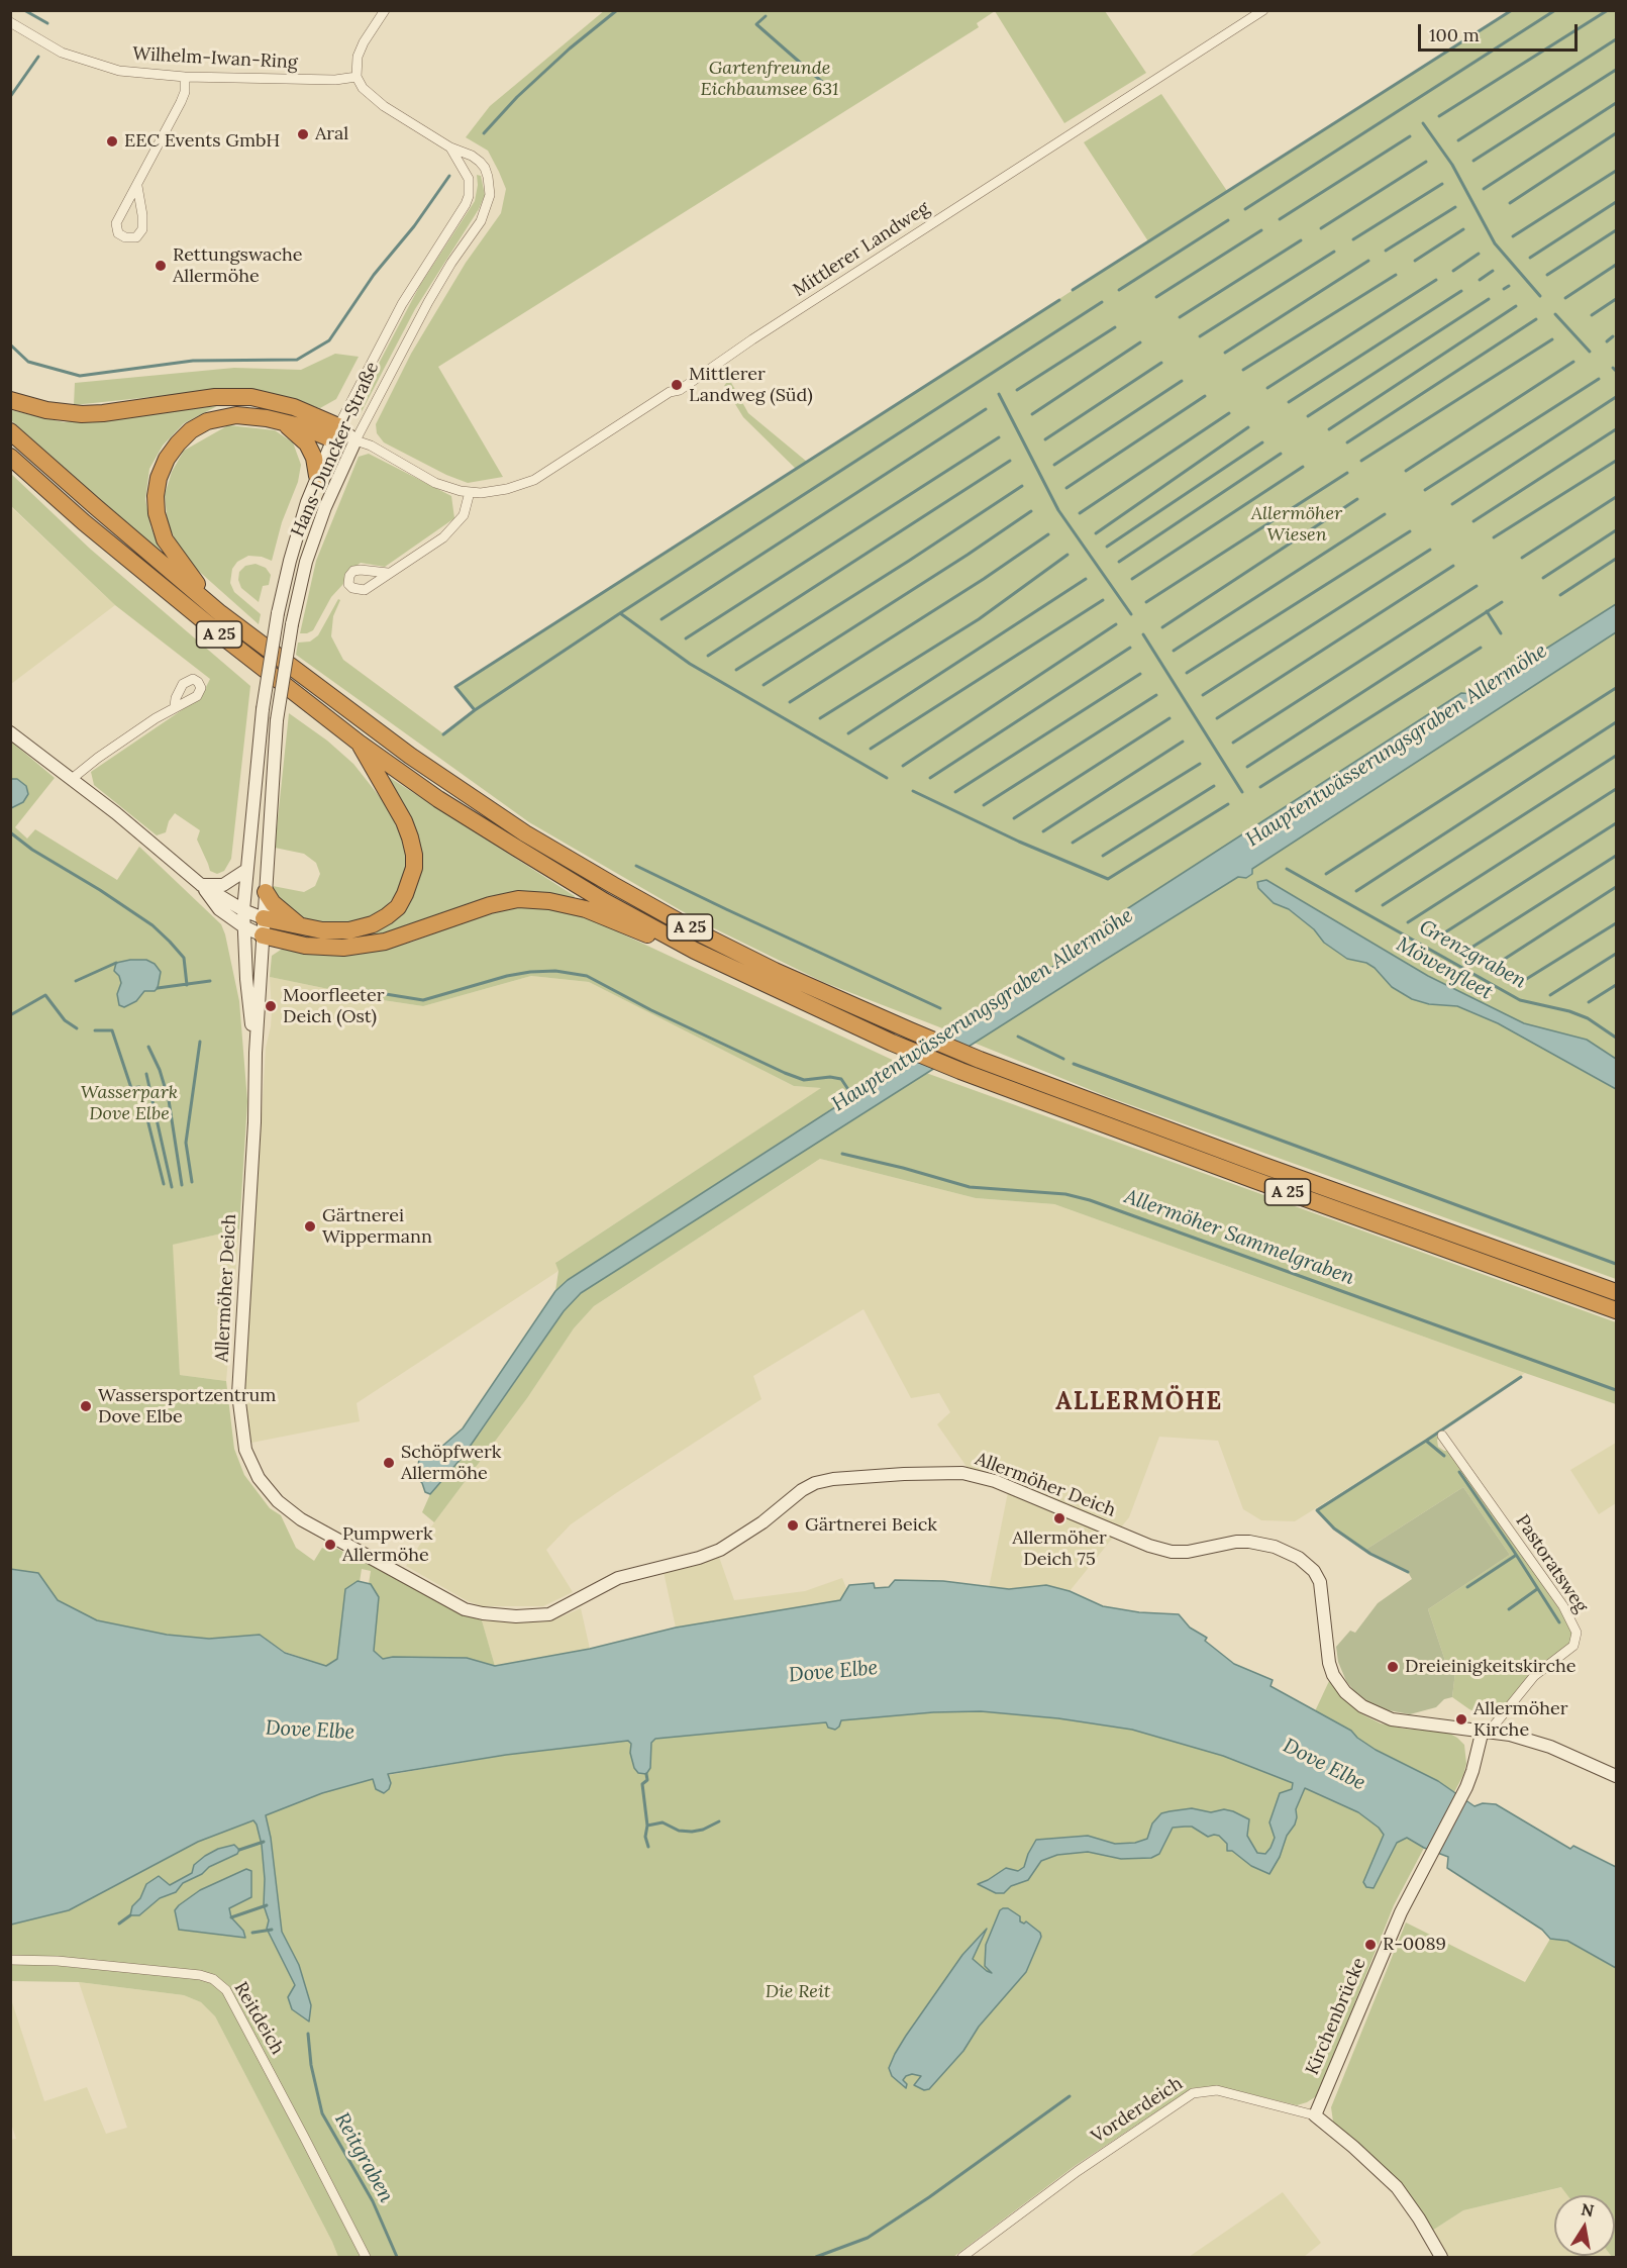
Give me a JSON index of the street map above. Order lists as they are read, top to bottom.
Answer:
{
  "streets": {
    "highway": ["A 25"],
    "street": [
      "Wilhelm-Iwan-Ring",
      "Mittlerer Landweg",
      "Hans-Duncker-Straße",
      "Allermöher Deich",
      "Pastoratsweg",
      "Kirchenbrücke",
      "Reitdeich",
      "Vorderdeich"
    ]
  },
  "crossings": [
    ["Wilhelm-Iwan-Ring", "Hans-Duncker-Straße"],
    ["Mittlerer Landweg", "Hans-Duncker-Straße"],
    ["Hans-Duncker-Straße", "Allermöher Deich"],
    ["Allermöher Deich", "Pastoratsweg"],
    ["Allermöher Deich", "Kirchenbrücke"],
    ["Pastoratsweg", "Kirchenbrücke"],
    ["Kirchenbrücke", "Vorderdeich"]
  ],
  "districts": ["ALLERMÖHE"],
  "water": [
    "Hauptentwässerungsgraben Allermöhe",
    "Grenzgraben",
    "Möwenfleet",
    "Allermöher Sammelgraben",
    "Dove Elbe",
    "Reitgraben"
  ],
  "parks": [
    "Gartenfreunde Eichbaumsee 631",
    "Allermöher Wiesen",
    "Wasserpark Dove Elbe",
    "Die Reit"
  ],
  "places": [
    "Aral",
    "EEC Events GmbH",
    "Rettungswache Allermöhe",
    "Mittlerer Landweg (Süd)",
    "Moorfleeter Deich (Ost)",
    "Gärtnerei Wippermann",
    "Wassersportzentrum Dove Elbe",
    "Schöpfwerk Allermöhe",
    "Allermöher Deich 75",
    "Gärtnerei Beick",
    "Pumpwerk Allermöhe",
    "Dreieinigkeitskirche",
    "Allermöher Kirche",
    "R-0089"
  ],
  "scale_bar": "100 m",
  "north": "top"
}
